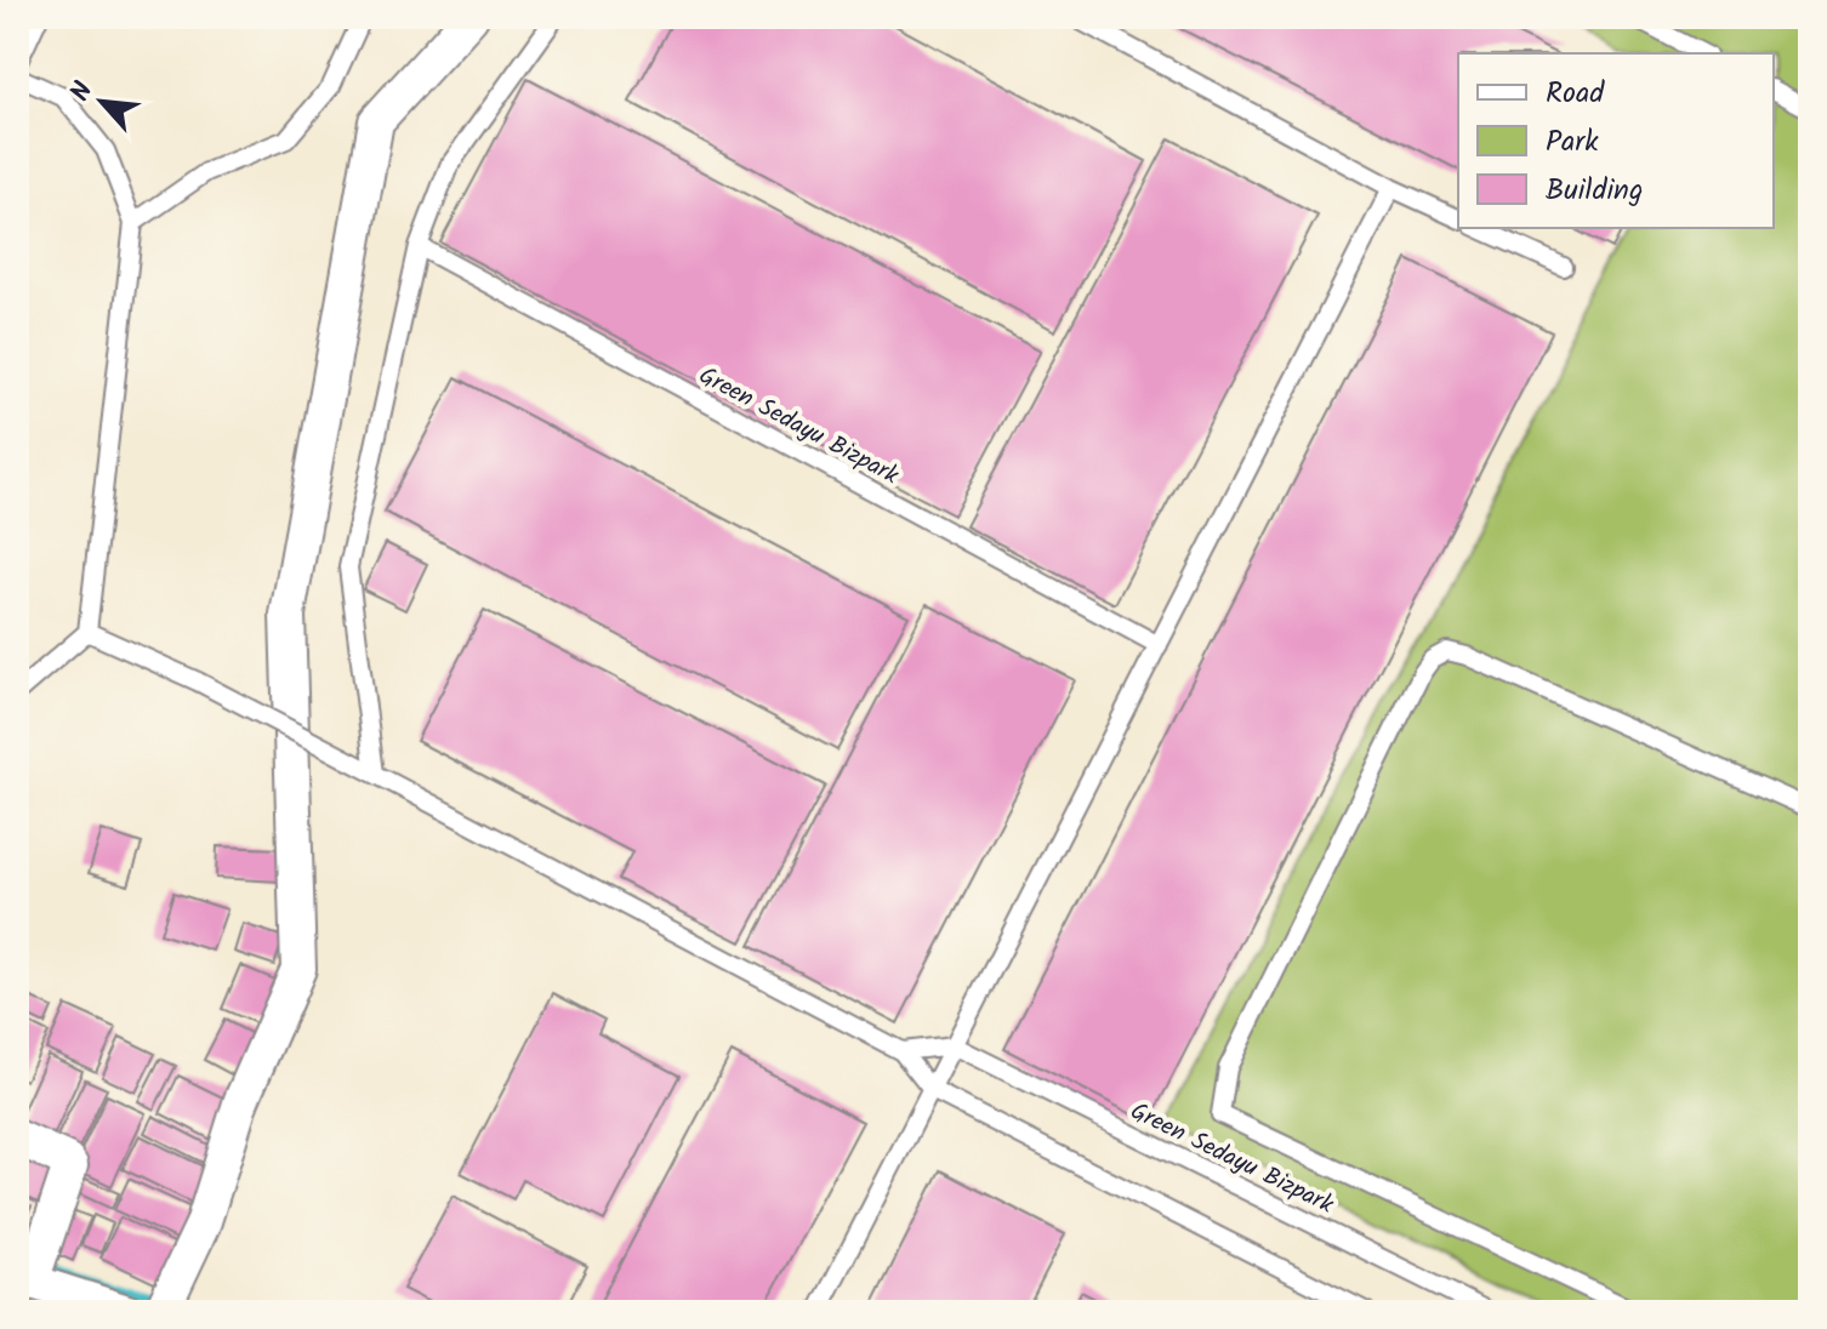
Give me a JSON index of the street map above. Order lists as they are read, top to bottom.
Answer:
{
  "streets": {
    "lane": ["Green Sedayu Bizpark"]
  },
  "legend": ["Road", "Park", "Building"],
  "north": "top left"
}
